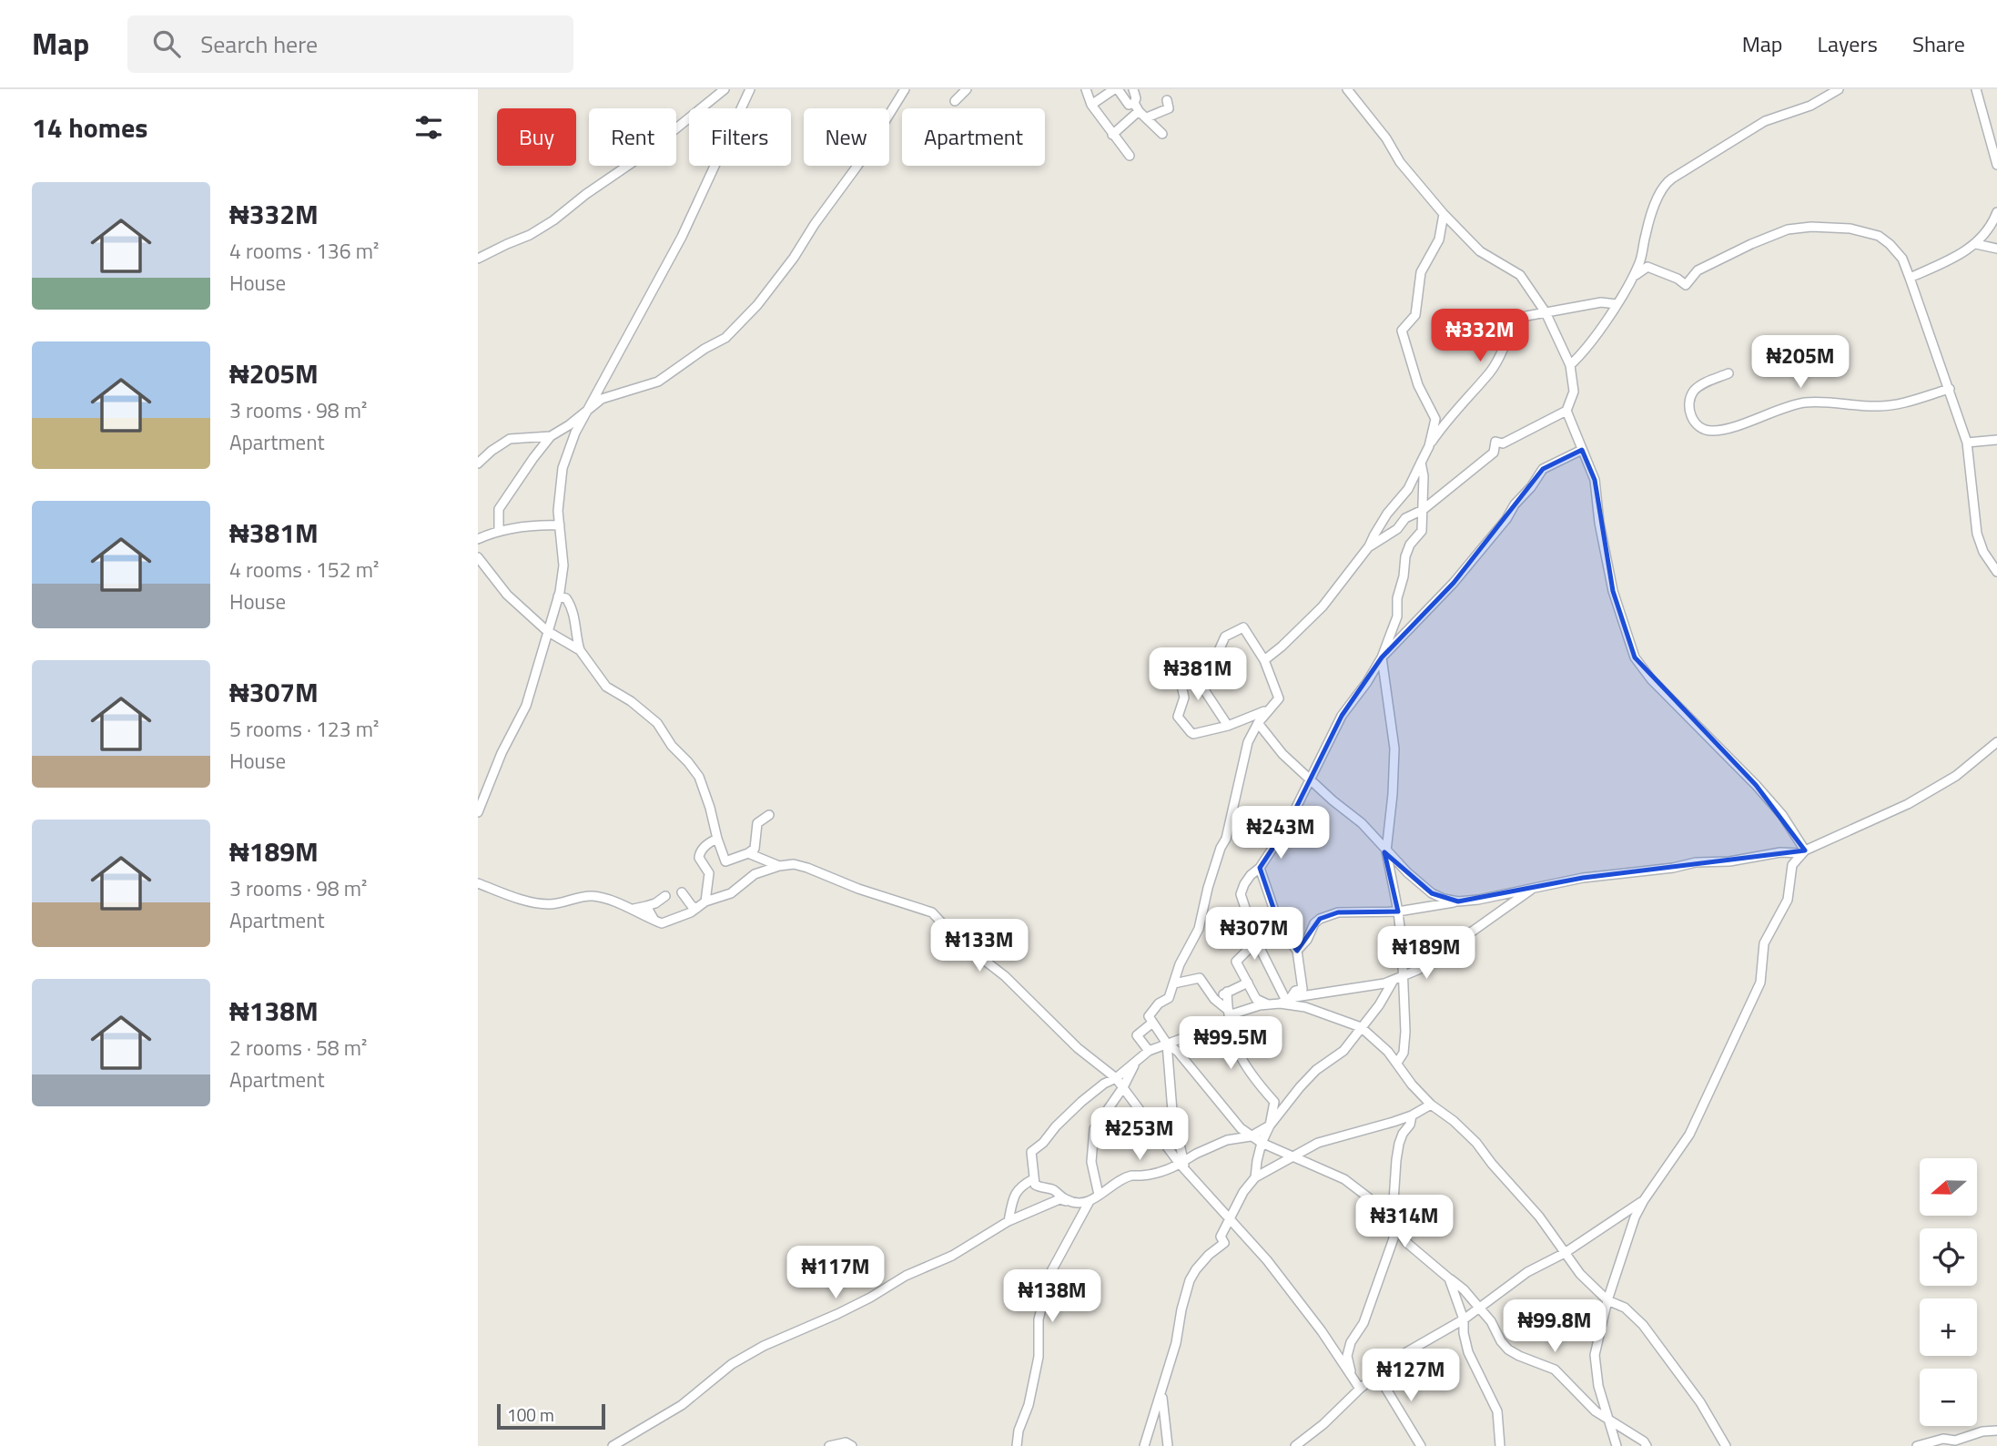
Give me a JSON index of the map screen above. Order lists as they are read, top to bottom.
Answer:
{
  "scale_bar": "100 m",
  "north": "left",
  "page": {
    "header": "Map",
    "search": "Search here",
    "nav": ["Map", "Layers", "Share"],
    "heading": "14 homes",
    "chip": [
      "Buy",
      "Rent",
      "Filters",
      "New",
      "Apartment"
    ],
    "list": [
      {
        "name": "₦332M",
        "note": "4 rooms · 136 m² · House"
      },
      {
        "name": "₦205M",
        "note": "3 rooms · 98 m² · Apartment"
      },
      {
        "name": "₦381M",
        "note": "4 rooms · 152 m² · House"
      },
      {
        "name": "₦307M",
        "note": "5 rooms · 123 m² · House"
      },
      {
        "name": "₦189M",
        "note": "3 rooms · 98 m² · Apartment"
      },
      {
        "name": "₦138M",
        "note": "2 rooms · 58 m² · Apartment"
      }
    ],
    "price": [
      "₦332M",
      "₦205M",
      "₦381M",
      "₦243M",
      "₦307M",
      "₦133M",
      "₦189M",
      "₦99.5M",
      "₦253M",
      "₦314M",
      "₦117M",
      "₦138M",
      "₦99.8M",
      "₦127M"
    ],
    "map_buttons": ["+", "−"],
    "scale": "100 m"
  }
}
